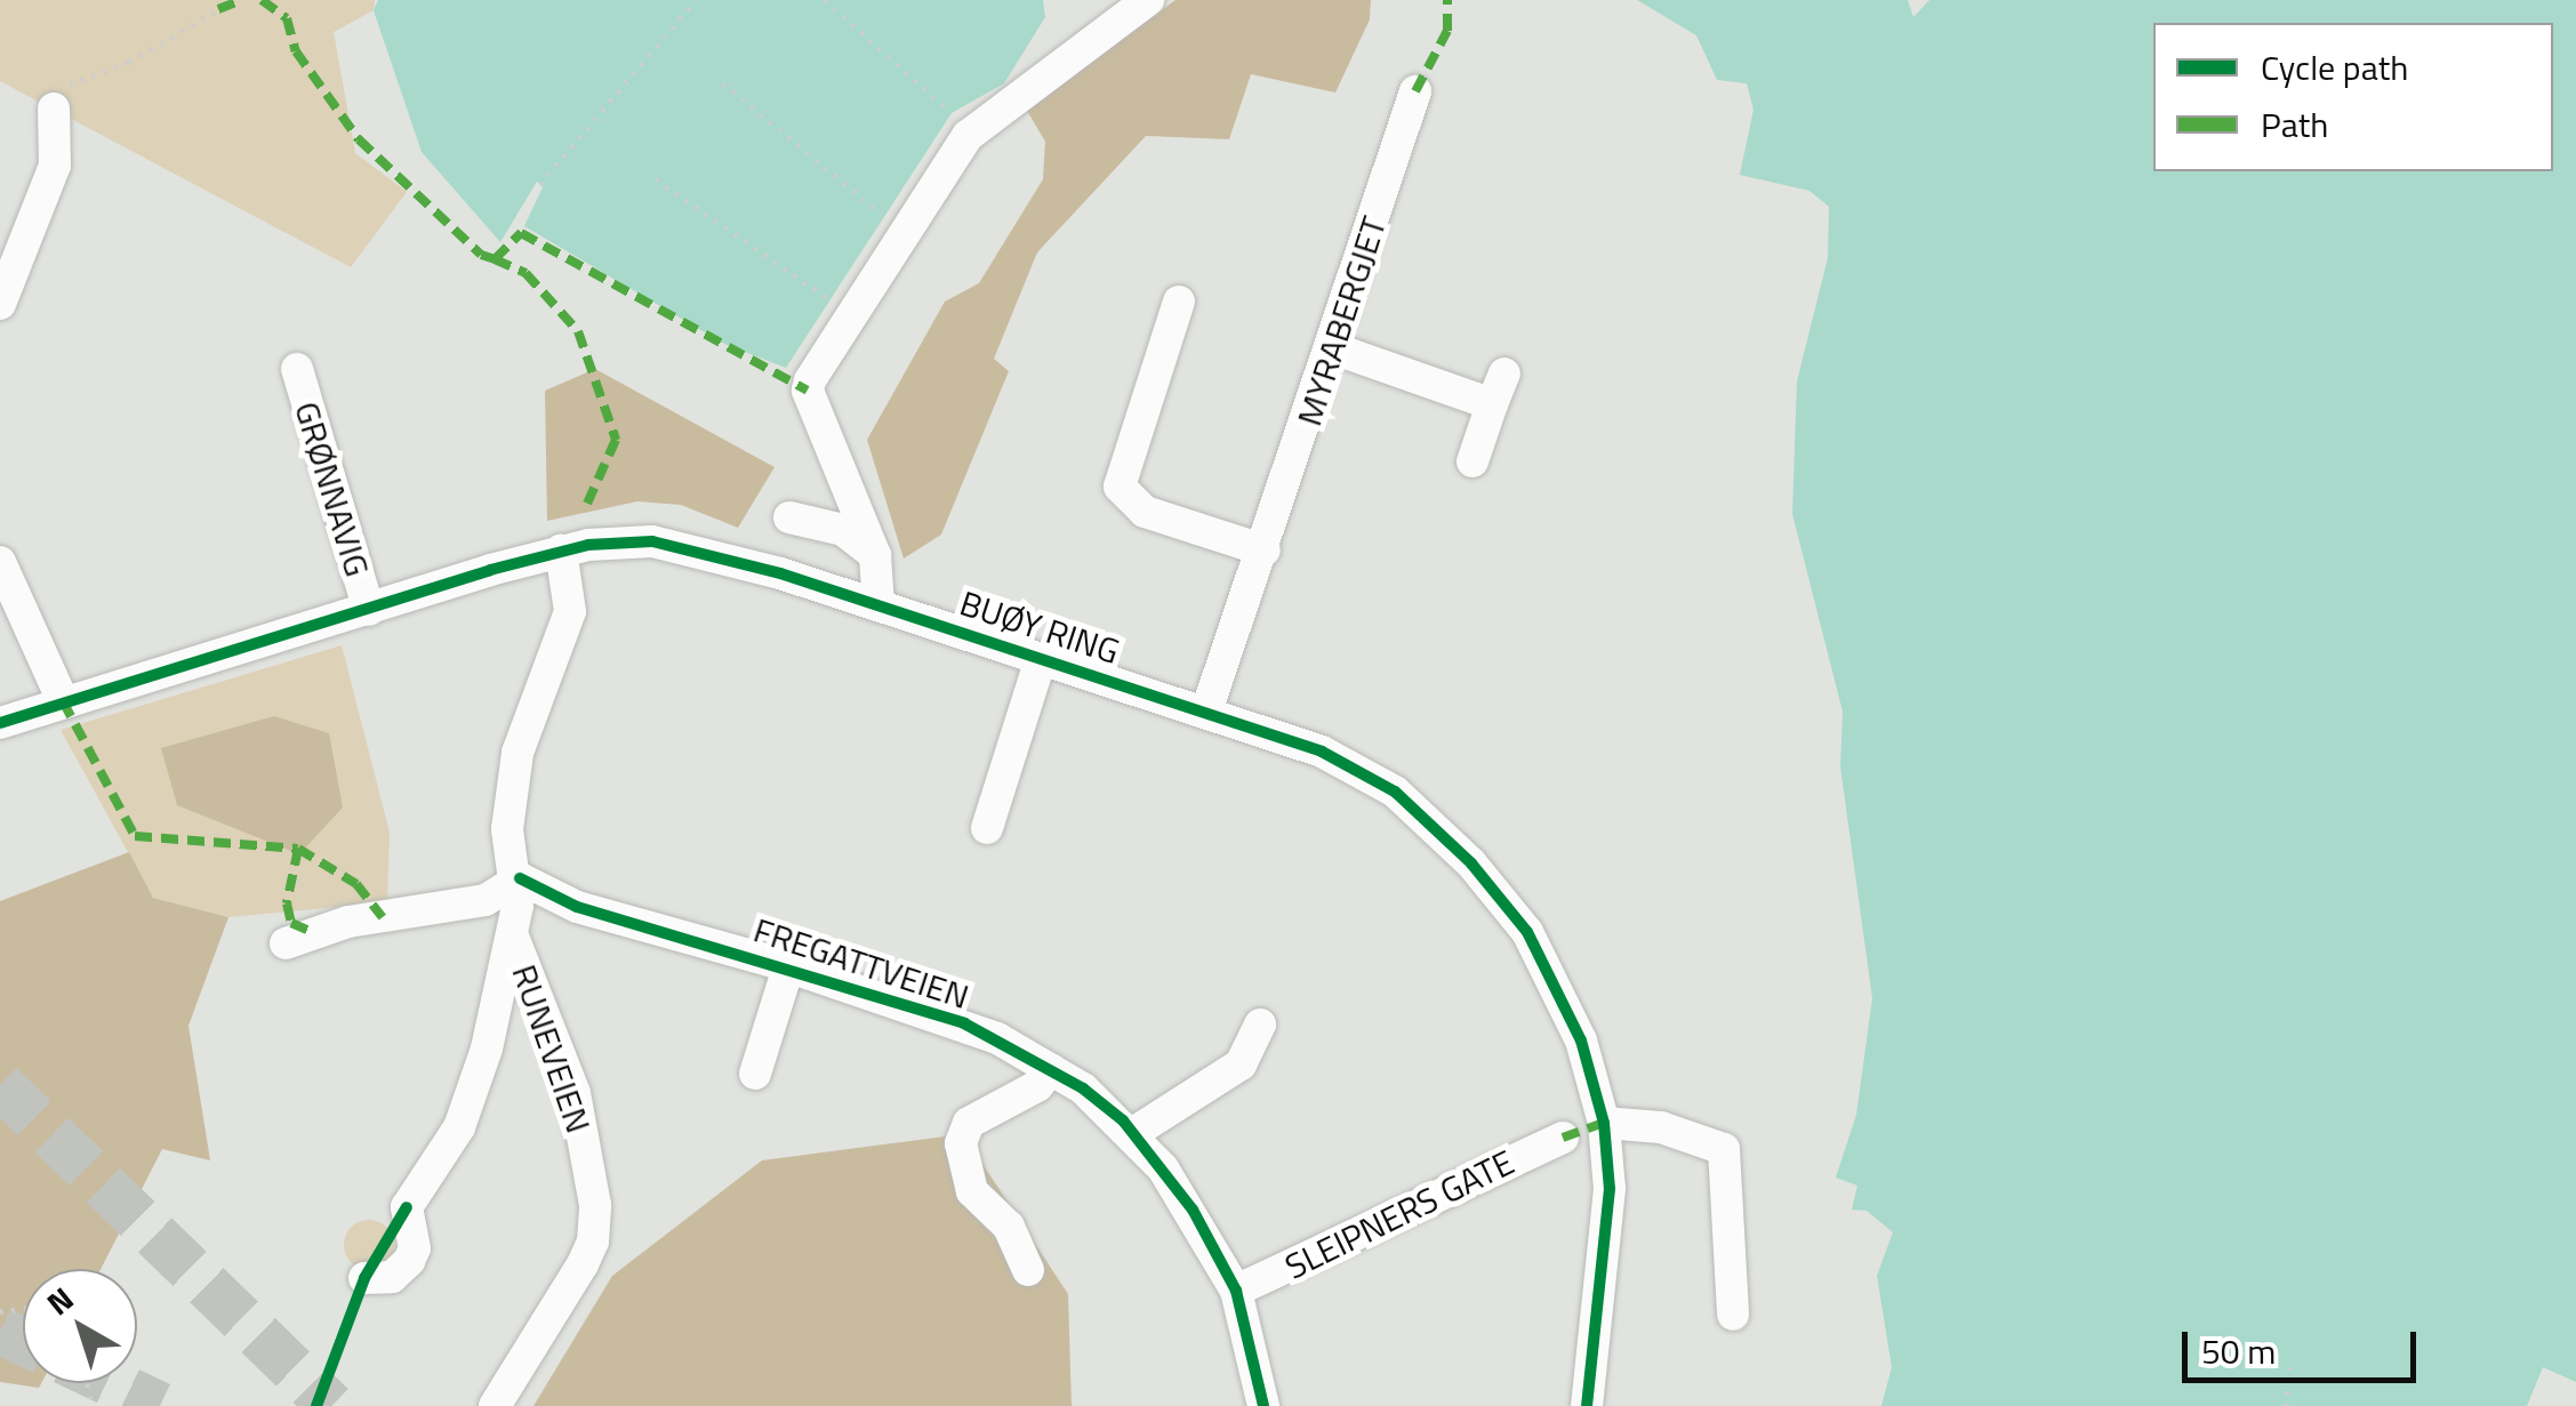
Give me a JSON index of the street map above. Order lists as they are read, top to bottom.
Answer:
{
  "streets": {
    "street": [
      "MYRABERGJET",
      "GRØNNAVIG",
      "BUØY RING",
      "FREGATTVEIEN",
      "RUNEVEIEN",
      "SLEIPNERS GATE"
    ]
  },
  "crossings": [
    ["MYRABERGJET", "BUØY RING"],
    ["GRØNNAVIG", "BUØY RING"],
    ["BUØY RING", "RUNEVEIEN"],
    ["FREGATTVEIEN", "RUNEVEIEN"],
    ["FREGATTVEIEN", "SLEIPNERS GATE"]
  ],
  "legend": ["Cycle path", "Path"],
  "scale_bar": "50 m",
  "north": "top left"
}
